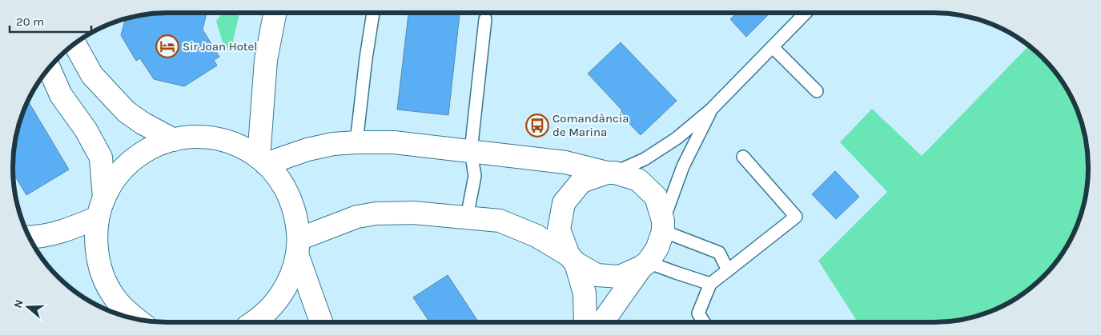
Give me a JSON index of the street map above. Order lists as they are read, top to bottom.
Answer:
{
  "places": {
    "hotel": ["Sir Joan Hotel"],
    "bus stop": ["Comandància de Marina"]
  },
  "scale_bar": "20 m",
  "north": "left"
}
